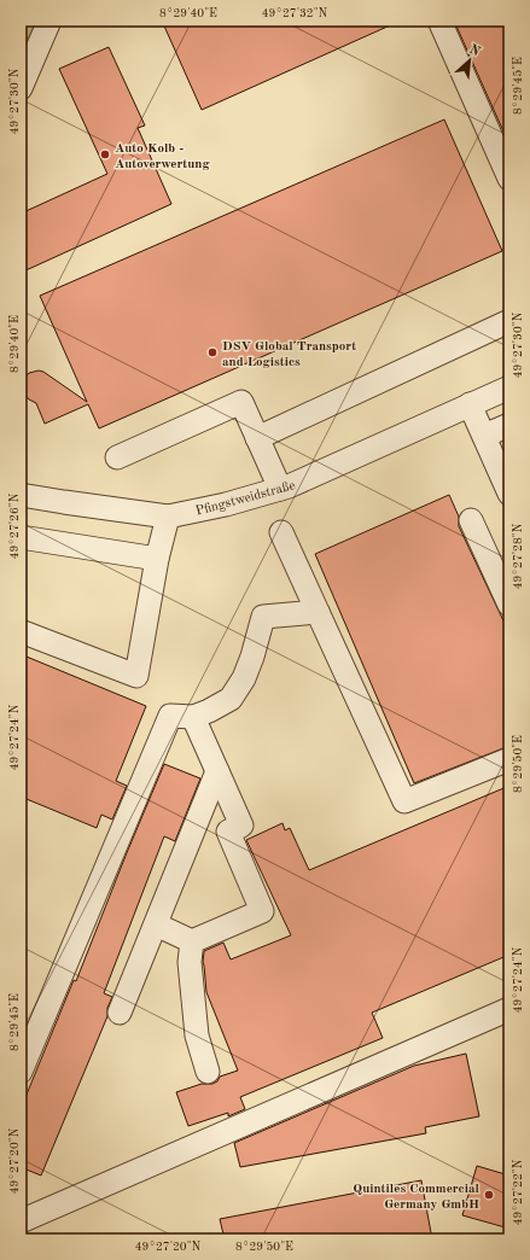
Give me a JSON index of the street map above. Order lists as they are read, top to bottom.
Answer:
{
  "streets": {
    "street": ["Pfingstweidstraße"]
  },
  "places": ["Auto Kolb - Autoverwertung", "DSV Global Transport and Logistics", "Quintiles Commercial Germany GmbH"],
  "north": "top right",
  "coordinates": [
    "8°29'40\"E",
    "49°27'32\"N",
    "8°29'45\"E",
    "49°27'30\"N",
    "49°27'26\"N",
    "49°27'28\"N",
    "49°27'24\"N",
    "8°29'50\"E",
    "49°27'20\"N",
    "49°27'22\"N"
  ]
}
